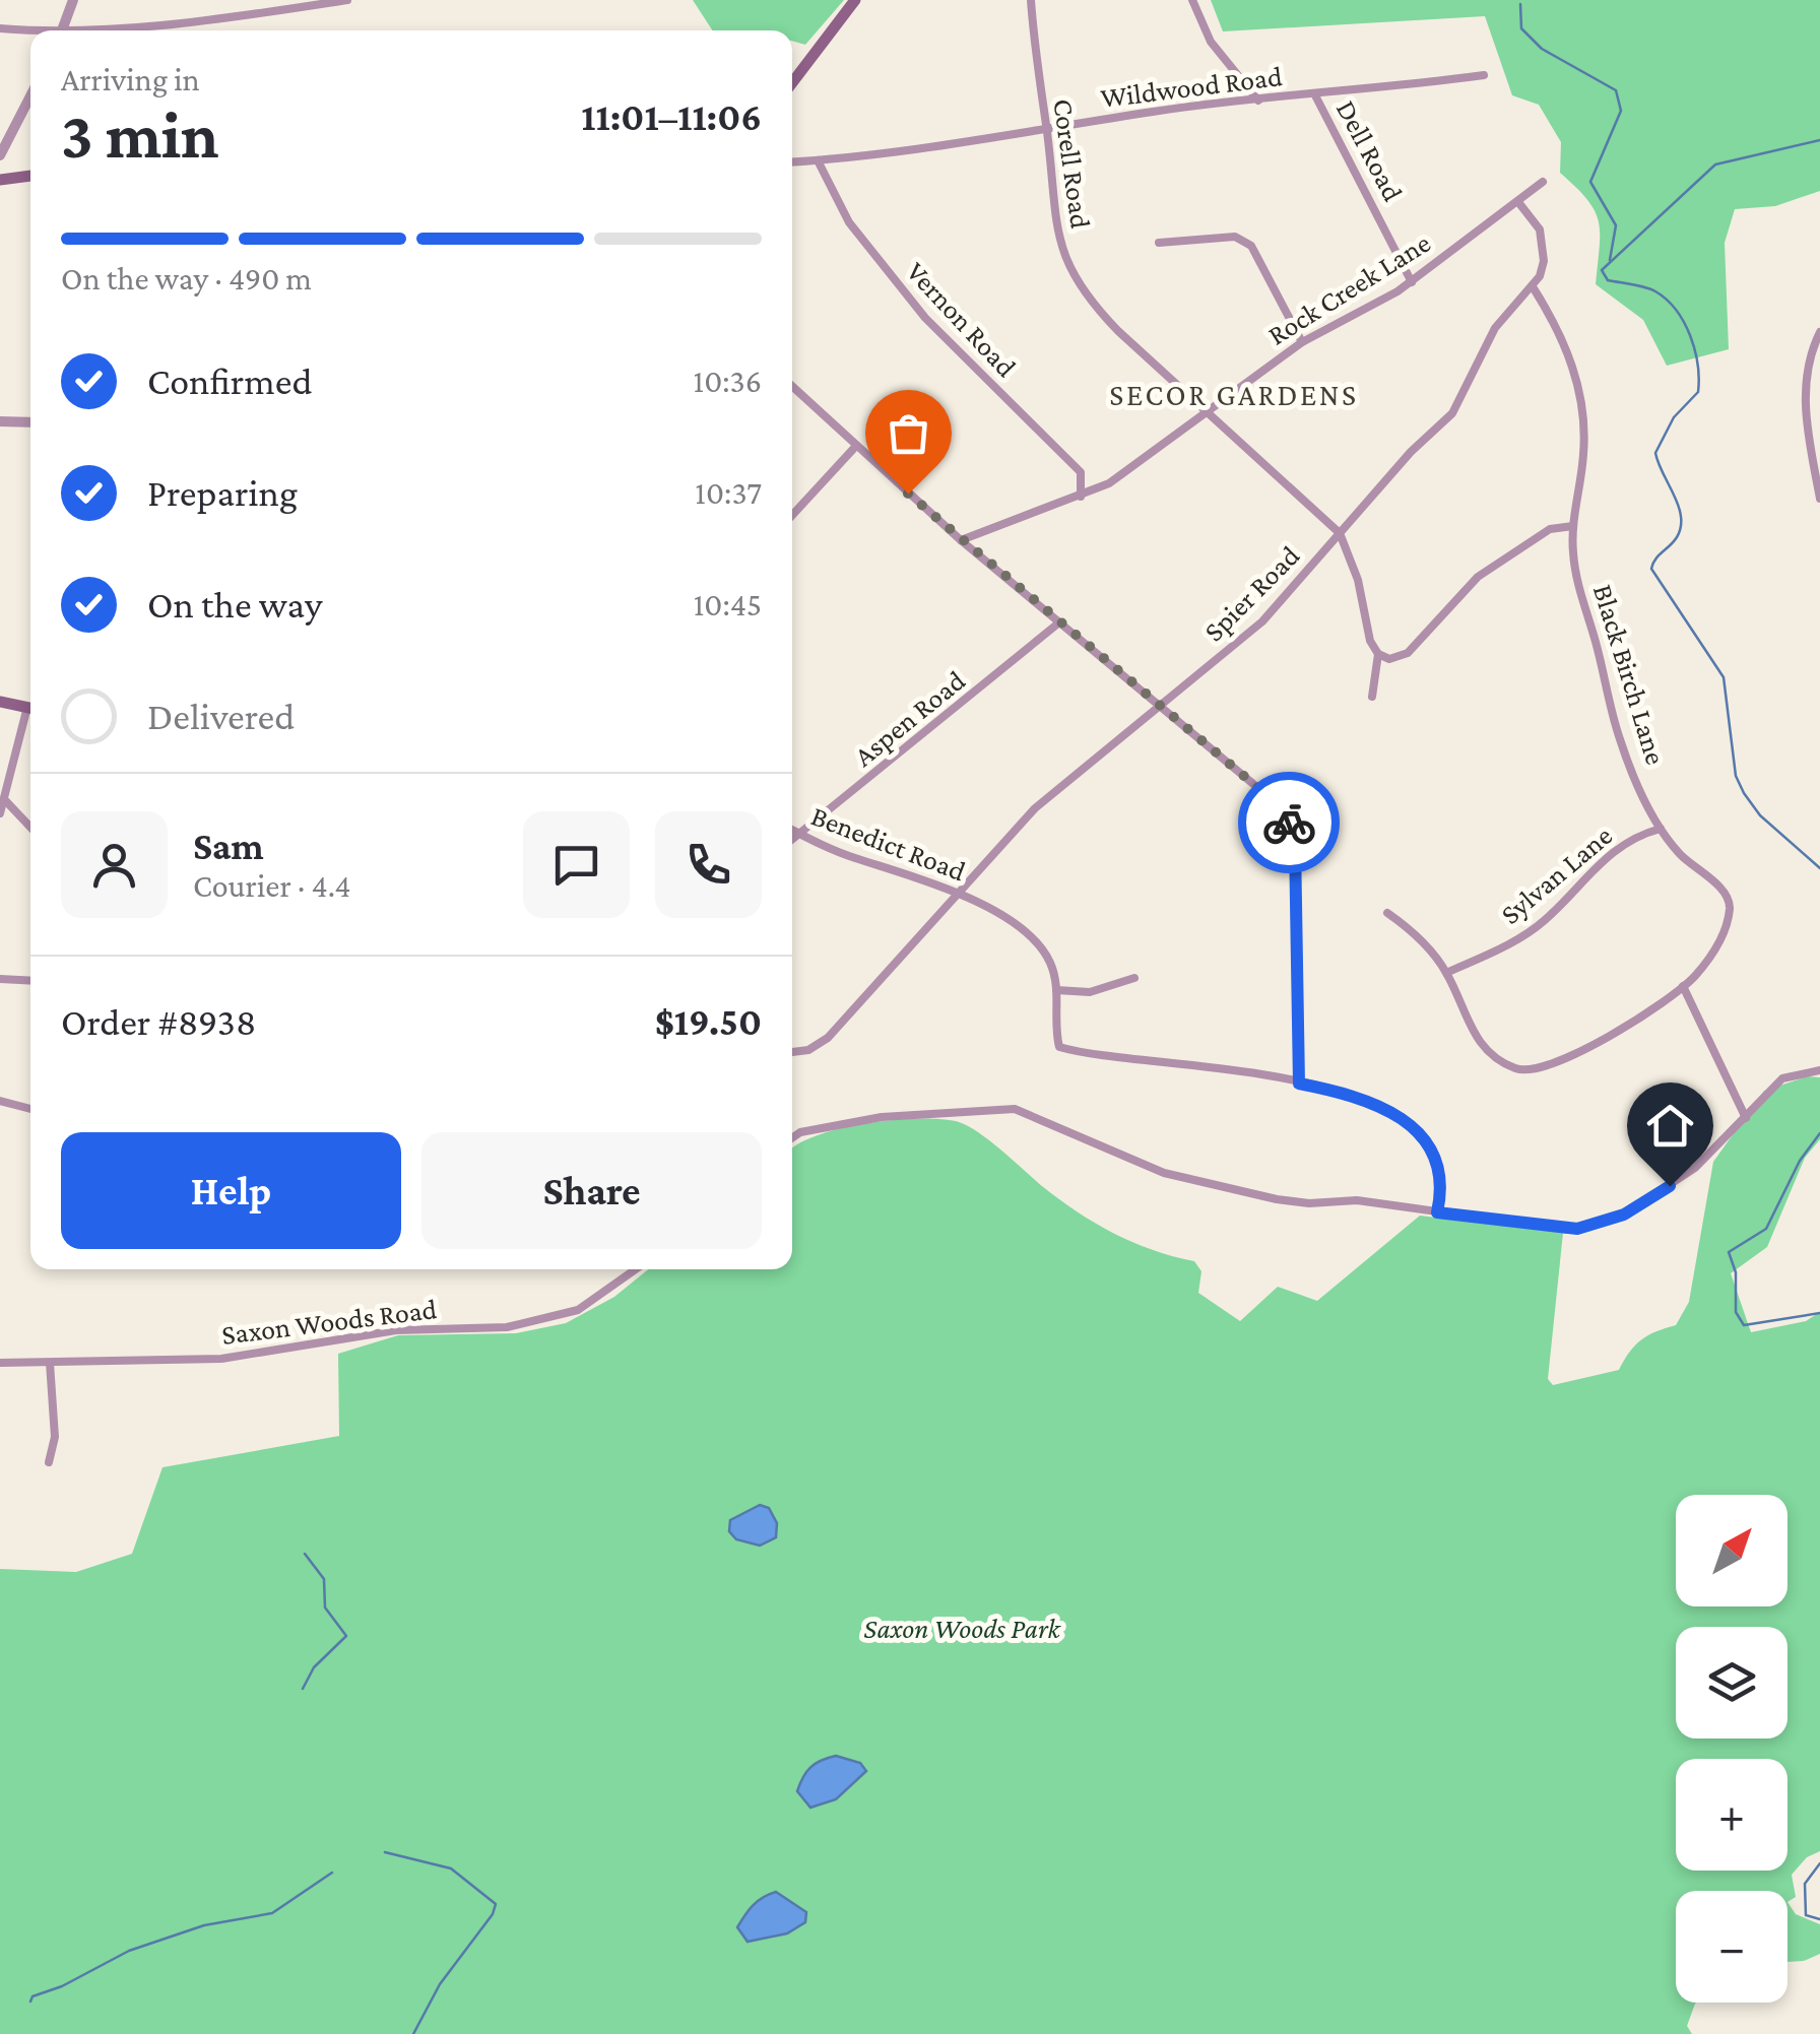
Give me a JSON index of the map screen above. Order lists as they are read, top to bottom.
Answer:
{
  "streets": {
    "street": [
      "Wildwood Road",
      "Dell Road",
      "Corell Road",
      "Rock Creek Lane",
      "Vernon Road",
      "Spier Road",
      "Black Birch Lane",
      "Aspen Road",
      "Benedict Road",
      "Sylvan Lane",
      "Saxon Woods Road"
    ]
  },
  "crossings": [
    ["Wildwood Road", "Dell Road"],
    ["Wildwood Road", "Corell Road"],
    ["Wildwood Road", "Vernon Road"],
    ["Dell Road", "Rock Creek Lane"],
    ["Corell Road", "Rock Creek Lane"],
    ["Corell Road", "Spier Road"],
    ["Rock Creek Lane", "Vernon Road"],
    ["Spier Road", "Black Birch Lane"],
    ["Spier Road", "Benedict Road"],
    ["Black Birch Lane", "Sylvan Lane"],
    ["Aspen Road", "Benedict Road"]
  ],
  "districts": ["SECOR GARDENS"],
  "parks": ["Saxon Woods Park"],
  "north": "top right",
  "page": {
    "heading": ["3 min", "Arriving in", "11:01–11:06"],
    "panel": [
      "Sam",
      "Courier · 4.4",
      "Order #8938",
      "$19.50"
    ],
    "bar": "On the way · 490 m",
    "list": [
      ["Confirmed", "10:36"],
      ["Preparing", "10:37"],
      ["On the way", "10:45"],
      "Delivered"
    ],
    "buttons": ["Help", "Share"],
    "map_buttons": ["+", "−"]
  }
}
